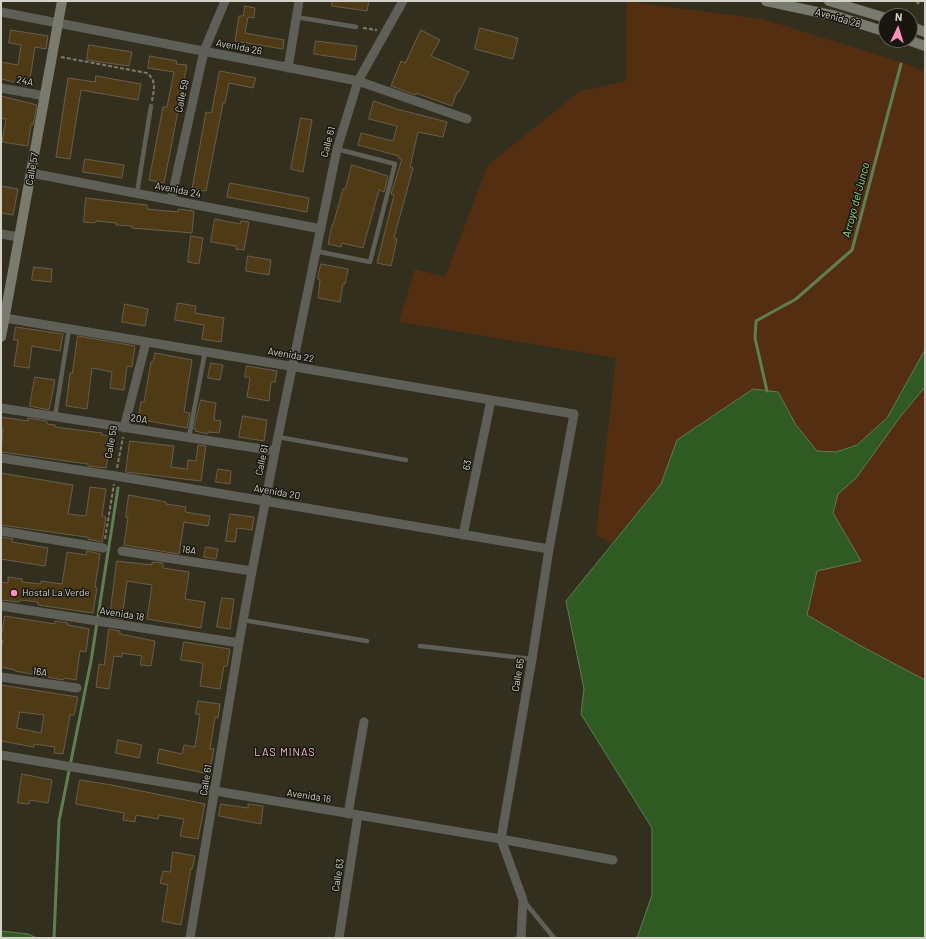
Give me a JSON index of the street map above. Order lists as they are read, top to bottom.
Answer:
{
  "streets": {
    "street": [
      "Avenida 28",
      "Avenida 26",
      "24A",
      "Calle 59",
      "Calle 61",
      "Calle 57",
      "Avenida 24",
      "Avenida 22",
      "20A",
      "63",
      "Avenida 20",
      "18A",
      "Avenida 18",
      "16A",
      "Calle 65",
      "Avenida 16",
      "Calle 63"
    ]
  },
  "crossings": [
    ["Avenida 26", "Calle 59"],
    ["Avenida 26", "Calle 61"],
    ["Avenida 26", "Calle 57"],
    ["24A", "Calle 57"],
    ["Calle 59", "Avenida 24"],
    ["Calle 59", "Avenida 22"],
    ["Calle 59", "20A"],
    ["Calle 59", "Avenida 20"],
    ["Calle 61", "Avenida 24"],
    ["Calle 61", "Avenida 22"],
    ["Calle 61", "20A"],
    ["Calle 61", "Avenida 20"],
    ["Calle 61", "18A"],
    ["Calle 61", "Avenida 18"],
    ["Calle 61", "Avenida 16"],
    ["Calle 57", "Avenida 24"],
    ["Calle 57", "Avenida 22"],
    ["Avenida 22", "63"],
    ["Avenida 22", "Calle 65"],
    ["63", "Avenida 20"],
    ["Avenida 20", "Calle 65"],
    ["Calle 65", "Avenida 16"],
    ["Avenida 16", "Calle 63"]
  ],
  "districts": ["LAS MINAS"],
  "water": ["Arroyo del Junco"],
  "places": ["Hostal La Verde"],
  "north": "top"
}
